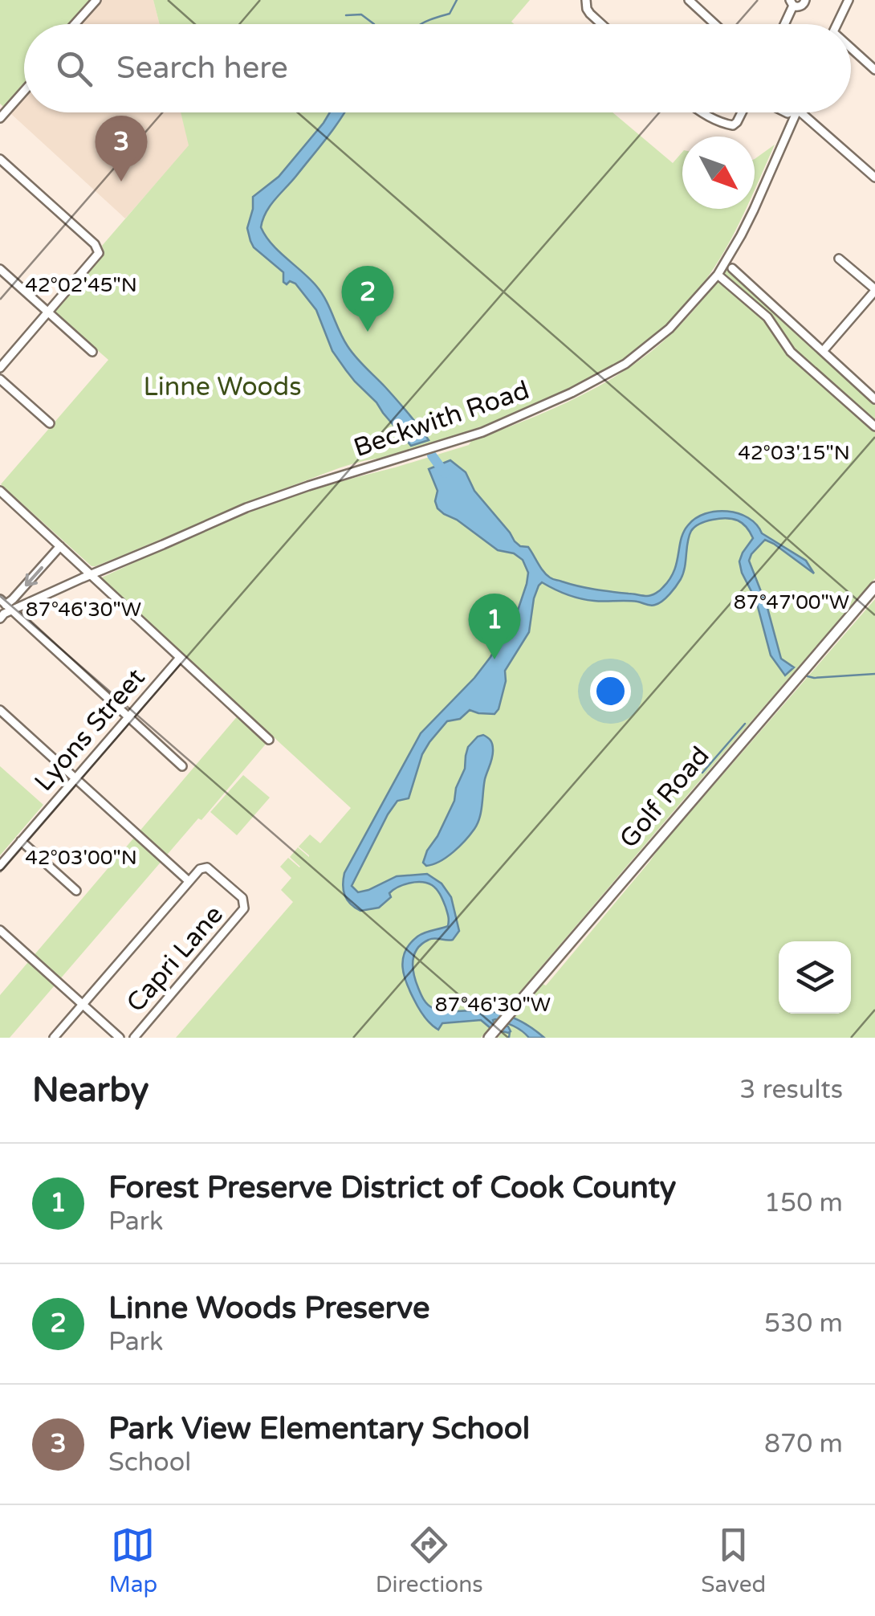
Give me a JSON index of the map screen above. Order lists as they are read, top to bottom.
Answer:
{
  "streets": {
    "main road": ["Golf Road"],
    "street": ["Beckwith Road", "Lyons Street", "Capri Lane"]
  },
  "parks": ["Linne Woods"],
  "north": "bottom right",
  "page": {
    "search": "Search here",
    "pins": ["3", "2", "1"],
    "heading": ["Nearby", "3 results"],
    "list": [
      {
        "mark": "1",
        "name": "Forest Preserve District of Cook County",
        "note": "Park",
        "value": "150 m"
      },
      {
        "mark": "2",
        "name": "Linne Woods Preserve",
        "note": "Park",
        "value": "530 m"
      },
      {
        "mark": "3",
        "name": "Park View Elementary School",
        "note": "School",
        "value": "870 m"
      }
    ],
    "nav": ["Map", "Directions", "Saved"]
  },
  "coordinates": [
    "42°02'45\"N",
    "42°03'15\"N",
    "87°47'00\"W",
    "87°46'30\"W",
    "42°03'00\"N"
  ]
}
